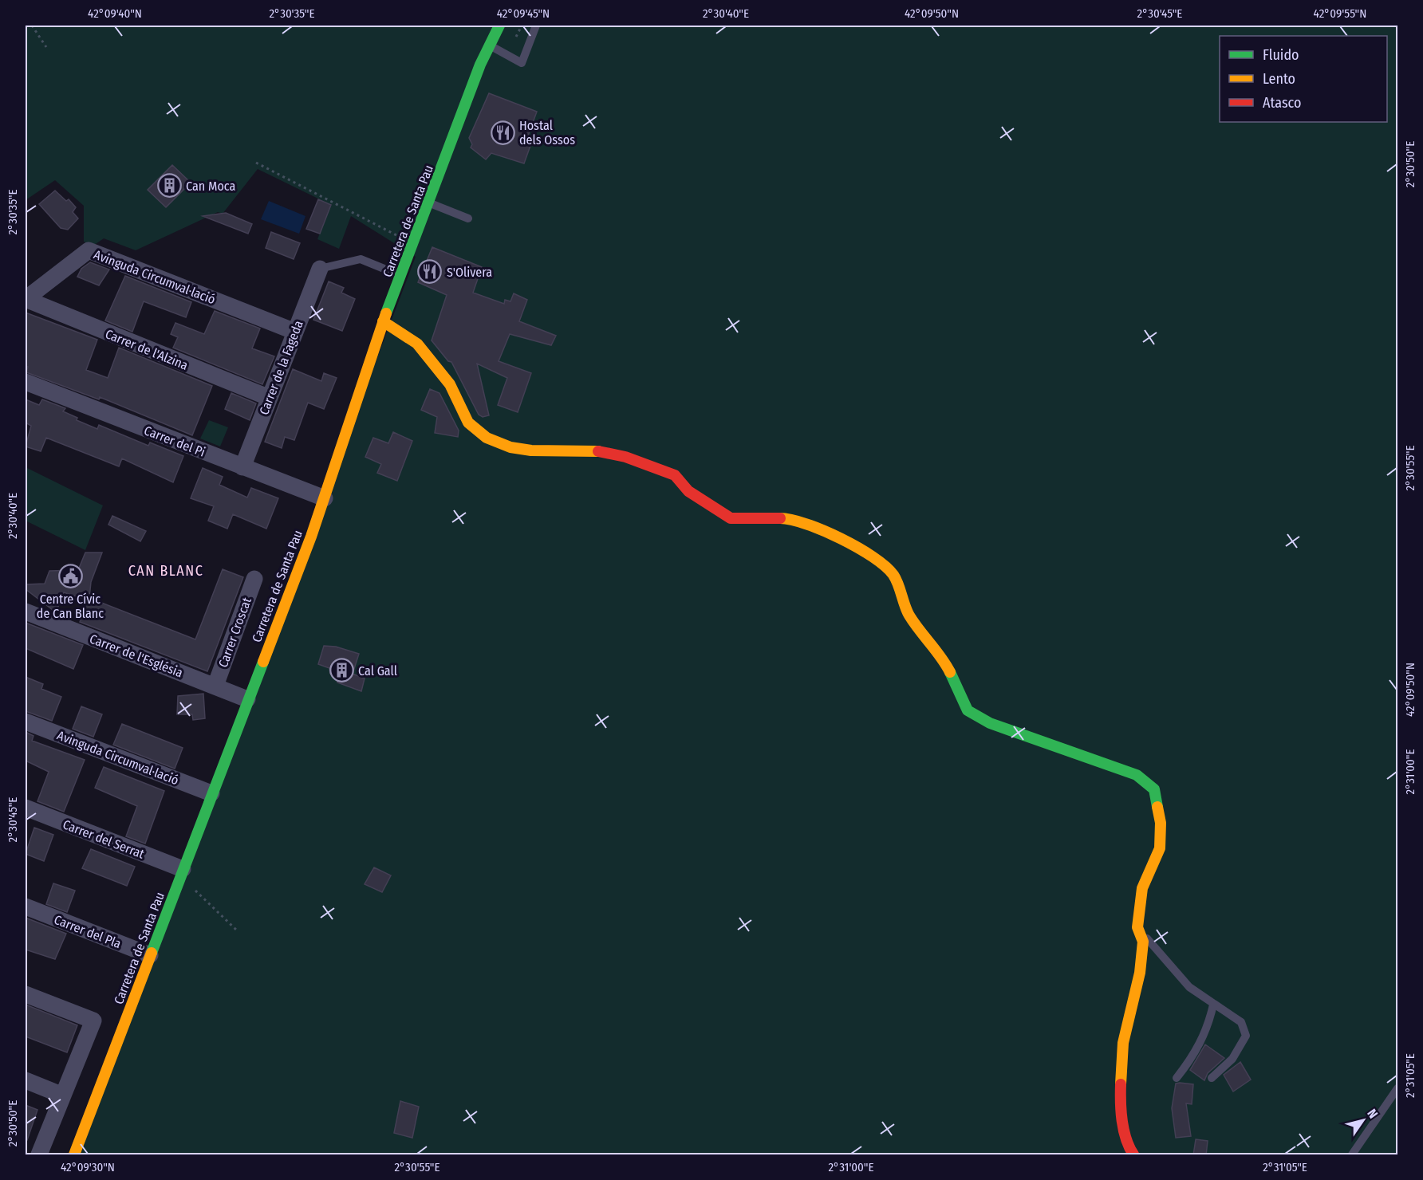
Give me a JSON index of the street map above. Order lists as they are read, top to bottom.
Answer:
{
  "streets": {
    "street": [
      "Carretera de Santa Pau",
      "Avinguda Circumval·lació",
      "Carrer de l'Alzina",
      "Carrer de la Fageda",
      "Carrer del Pi",
      "Carrer Croscat",
      "Carrer de l'Església",
      "Carrer del Serrat",
      "Carrer del Pla"
    ]
  },
  "crossings": [
    ["Carretera de Santa Pau", "Avinguda Circumval·lació"],
    ["Carretera de Santa Pau", "Carrer del Pi"],
    ["Carretera de Santa Pau", "Carrer de l'Església"],
    ["Carretera de Santa Pau", "Carrer del Serrat"],
    ["Carretera de Santa Pau", "Carrer del Pla"],
    ["Avinguda Circumval·lació", "Carrer de l'Alzina"],
    ["Avinguda Circumval·lació", "Carrer de la Fageda"],
    ["Carrer de l'Alzina", "Carrer de la Fageda"],
    ["Carrer de la Fageda", "Carrer del Pi"],
    ["Carrer Croscat", "Carrer de l'Església"]
  ],
  "districts": ["CAN BLANC"],
  "places": {
    "restaurant": ["Hostal dels Ossos", "S'Olivera"],
    "building": ["Can Moca", "Cal Gall"],
    "public building": ["Centre Cívic de Can Blanc"]
  },
  "legend": ["Fluido", "Lento", "Atasco"],
  "north": "top right",
  "coordinates": [
    "42°09'40\"N",
    "2°30'35\"E",
    "42°09'45\"N",
    "2°30'40\"E",
    "42°09'50\"N",
    "2°30'45\"E",
    "42°09'55\"N",
    "2°30'50\"E",
    "2°30'55\"E",
    "2°31'00\"E",
    "2°31'05\"E",
    "42°09'30\"N"
  ]
}
